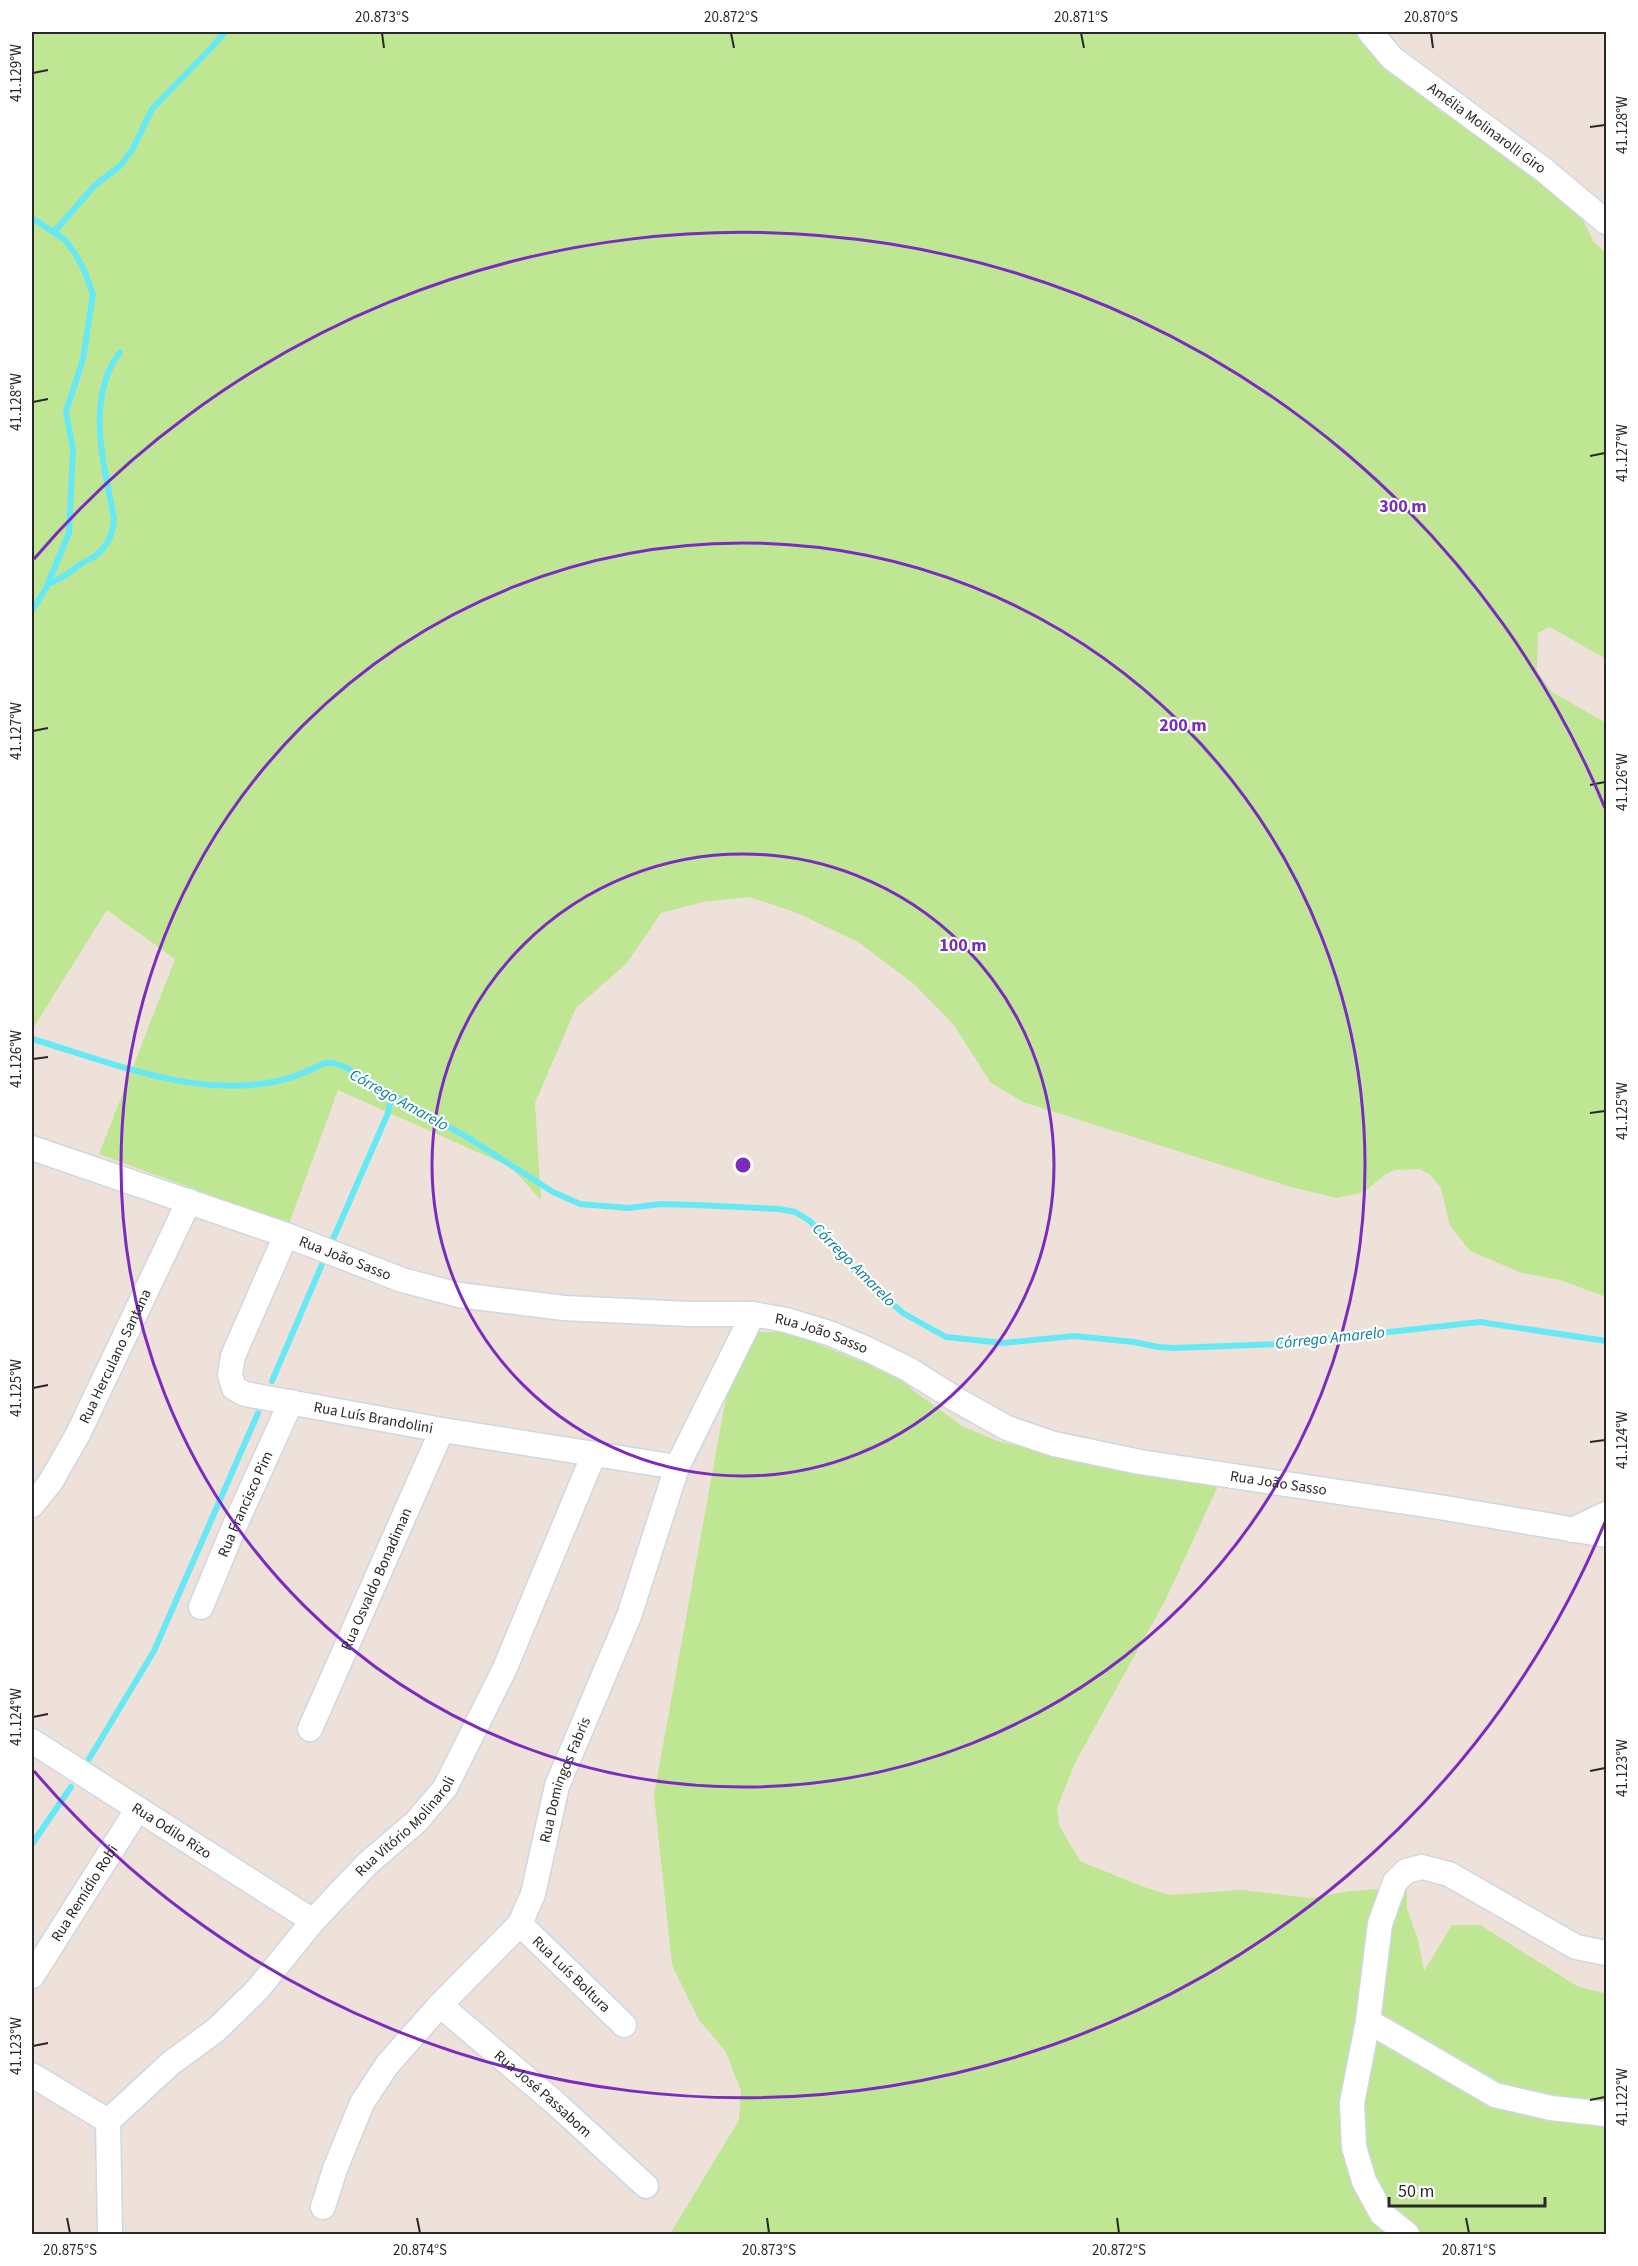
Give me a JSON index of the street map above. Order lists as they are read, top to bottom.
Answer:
{
  "streets": {
    "street": [
      "Amélia Molinarolli Giro",
      "Rua João Sasso",
      "Rua Herculano Santana",
      "Rua Luís Brandolini",
      "Rua Francisco Pim",
      "Rua Osvaldo Bonadiman",
      "Rua Domingos Fabris",
      "Rua Vitório Molinaroli",
      "Rua Odilo Rizo",
      "Rua Remídio Robi",
      "Rua Luís Boltura",
      "Rua José Passabom"
    ]
  },
  "crossings": [
    ["Rua João Sasso", "Rua Herculano Santana"],
    ["Rua João Sasso", "Rua Luís Brandolini"],
    ["Rua João Sasso", "Rua Domingos Fabris"],
    ["Rua Luís Brandolini", "Rua Francisco Pim"],
    ["Rua Luís Brandolini", "Rua Osvaldo Bonadiman"],
    ["Rua Luís Brandolini", "Rua Domingos Fabris"],
    ["Rua Luís Brandolini", "Rua Vitório Molinaroli"],
    ["Rua Domingos Fabris", "Rua Luís Boltura"],
    ["Rua Domingos Fabris", "Rua José Passabom"],
    ["Rua Vitório Molinaroli", "Rua Odilo Rizo"],
    ["Rua Odilo Rizo", "Rua Remídio Robi"]
  ],
  "water": ["Córrego Amarelo"],
  "scale_bar": "50 m",
  "coordinates": [
    "20.873°S",
    "20.872°S",
    "20.871°S",
    "20.870°S",
    "41.129°W",
    "41.128°W",
    "41.127°W",
    "41.126°W",
    "41.125°W",
    "41.124°W",
    "41.123°W",
    "41.122°W",
    "20.875°S",
    "20.874°S"
  ],
  "rings": ["300 m", "200 m", "100 m"]
}
